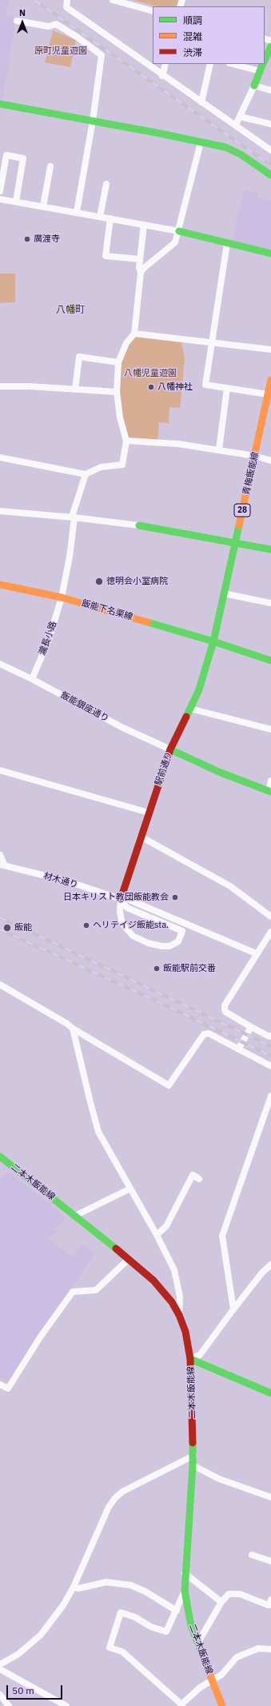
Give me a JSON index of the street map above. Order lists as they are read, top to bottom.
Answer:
{
  "streets": {
    "main road": [
      "青梅飯能線",
      "28",
      "飯能下名栗線",
      "駅前通り",
      "二本木飯能線"
    ],
    "street": ["瀧長小路", "飯能銀座通り", "材木通り"]
  },
  "crossings": [
    ["青梅飯能線", "飯能下名栗線"],
    ["青梅飯能線", "駅前通り"],
    ["飯能下名栗線", "瀧長小路"],
    ["飯能下名栗線", "駅前通り"],
    ["瀧長小路", "飯能銀座通り"],
    ["飯能銀座通り", "駅前通り"],
    ["駅前通り", "材木通り"]
  ],
  "districts": ["八幡町"],
  "parks": ["原町児童遊園", "八幡児童遊園"],
  "places": [
    "廣渡寺",
    "八幡神社",
    "徳明会小室病院",
    "日本キリスト教団飯能教会",
    "ヘリテイジ飯能sta.",
    "飯能",
    "飯能駅前交番"
  ],
  "legend": ["順調", "混雑", "渋滞"],
  "scale_bar": "50 m",
  "north": "top"
}
